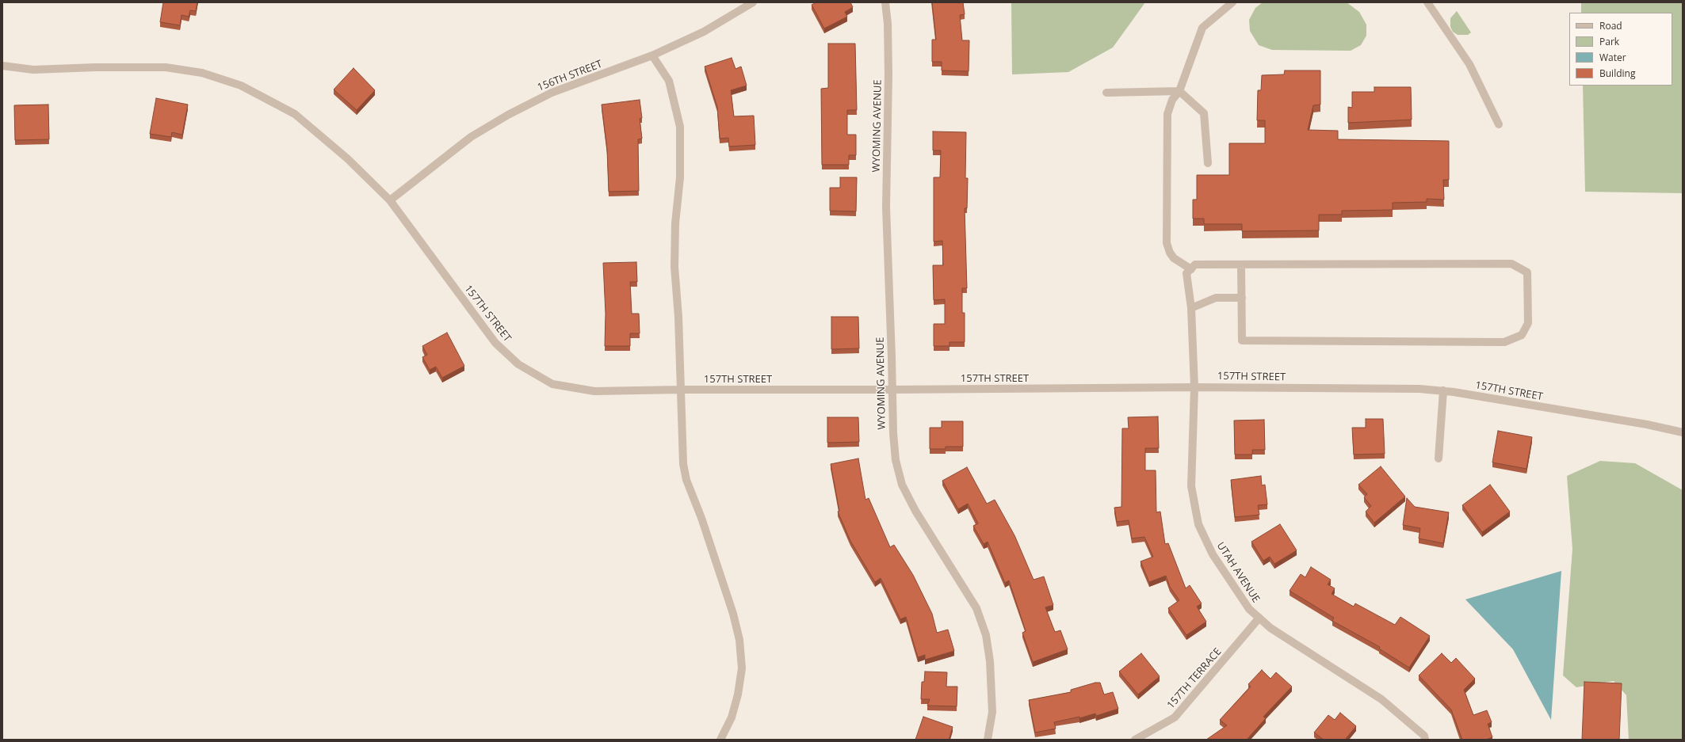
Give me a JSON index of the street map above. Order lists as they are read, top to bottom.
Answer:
{
  "streets": {
    "street": [
      "156TH STREET",
      "WYOMING AVENUE",
      "157TH STREET",
      "UTAH AVENUE",
      "157TH TERRACE"
    ]
  },
  "crossings": [
    ["156TH STREET", "157TH STREET"],
    ["WYOMING AVENUE", "157TH STREET"],
    ["157TH STREET", "UTAH AVENUE"],
    ["UTAH AVENUE", "157TH TERRACE"]
  ],
  "legend": [
    "Road",
    "Park",
    "Water",
    "Building"
  ]
}
